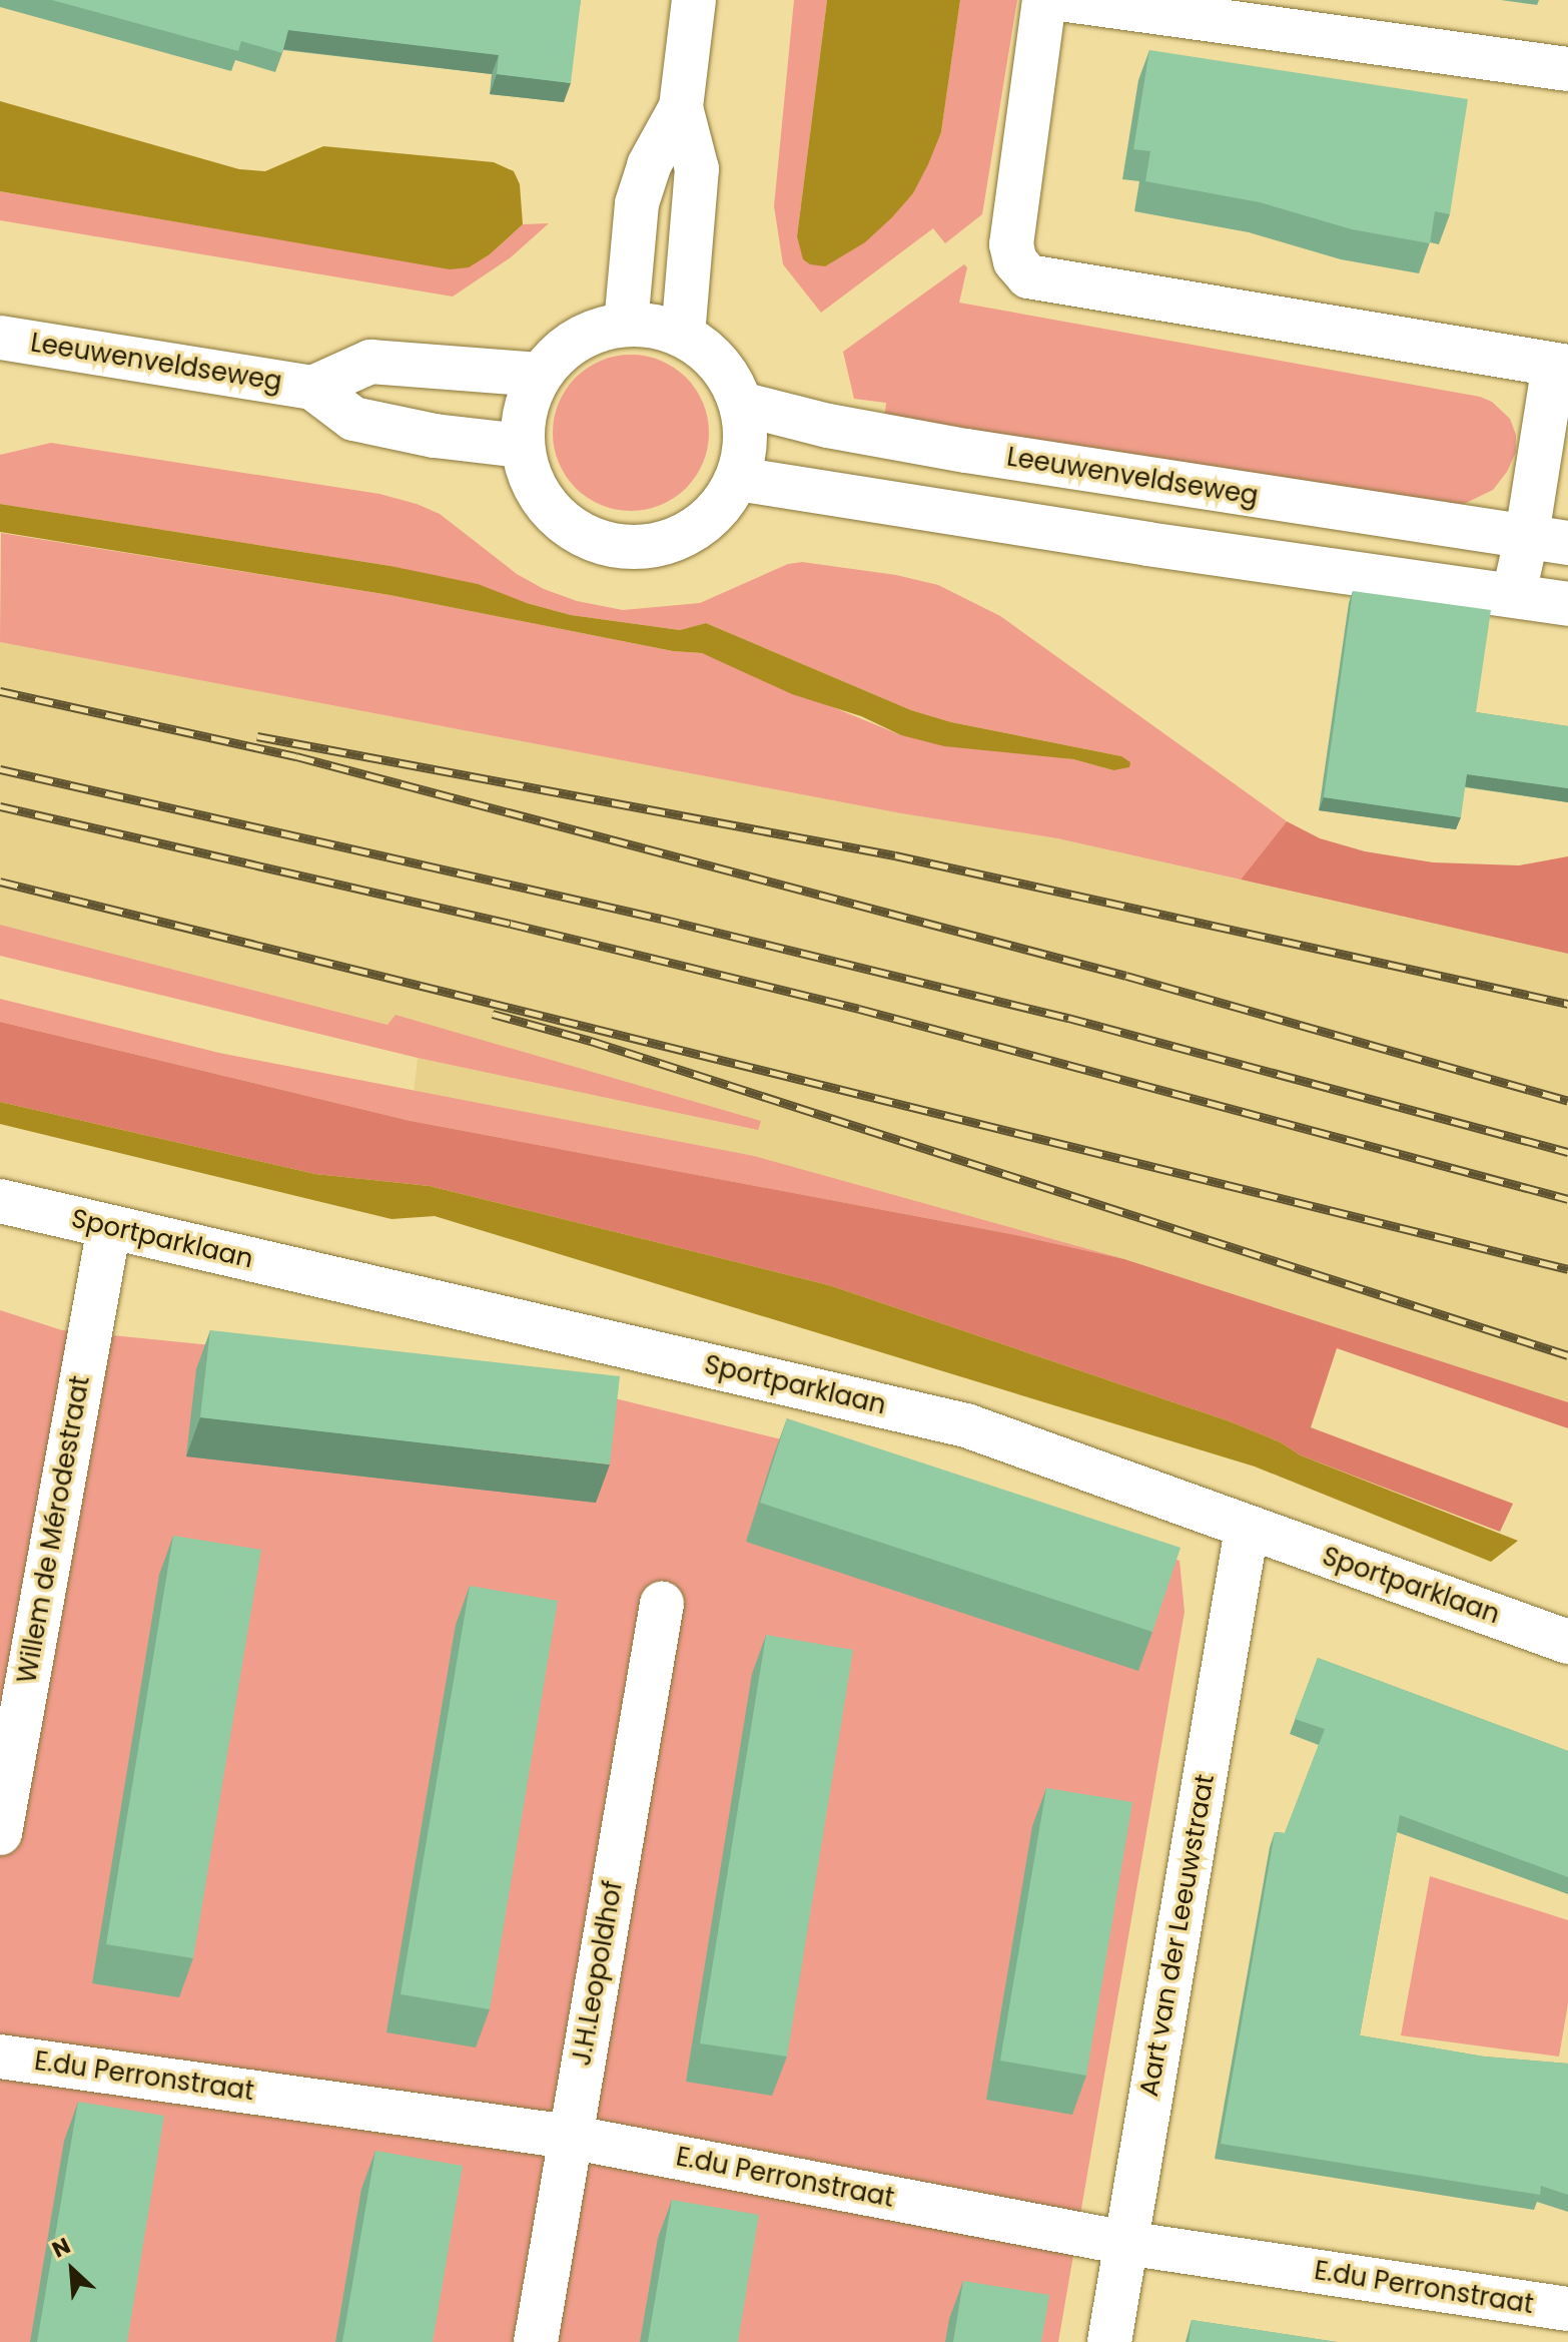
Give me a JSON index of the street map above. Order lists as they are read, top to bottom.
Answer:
{
  "streets": {
    "street": [
      "Leeuwenveldseweg",
      "Sportparklaan",
      "Willem de Mérodestraat",
      "Aart van der Leeuwstraat",
      "J.H.Leopoldhof",
      "E.du Perronstraat"
    ]
  },
  "crossings": [
    ["Sportparklaan", "Willem de Mérodestraat"],
    ["Sportparklaan", "Aart van der Leeuwstraat"],
    ["Aart van der Leeuwstraat", "E.du Perronstraat"],
    ["J.H.Leopoldhof", "E.du Perronstraat"]
  ],
  "north": "top left"
}
